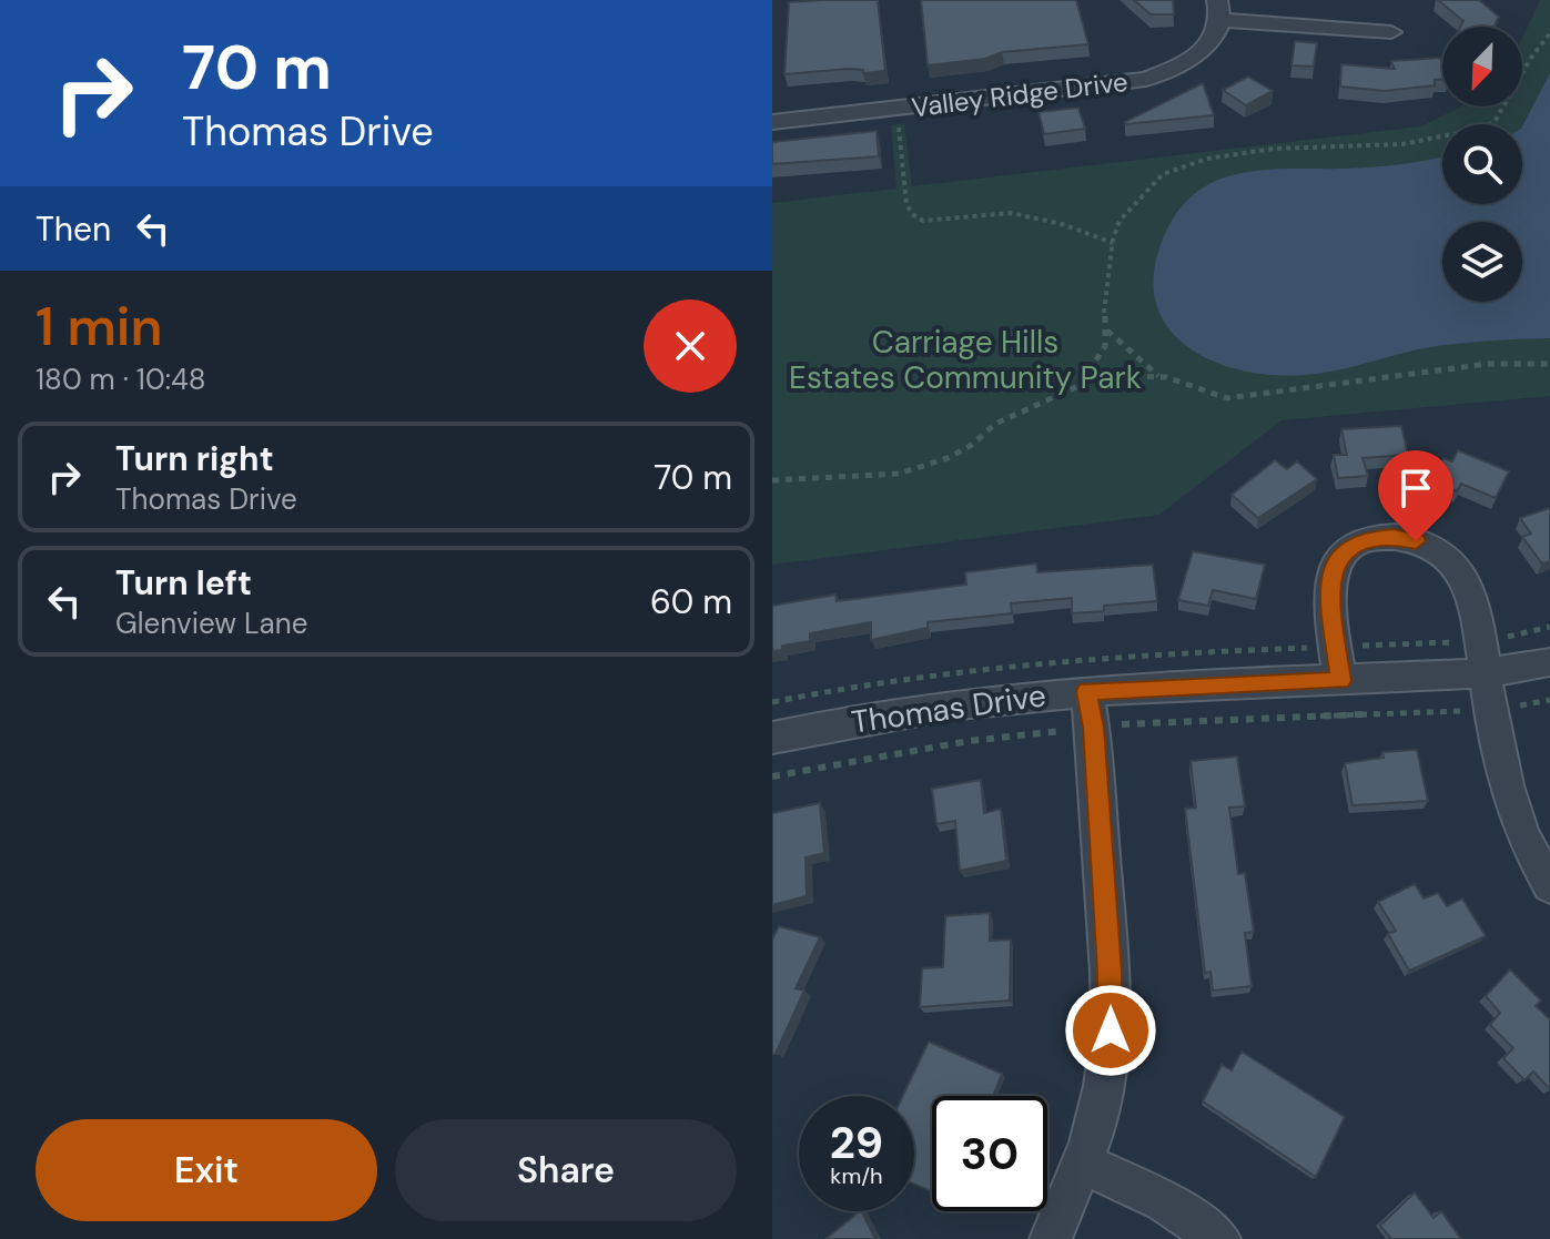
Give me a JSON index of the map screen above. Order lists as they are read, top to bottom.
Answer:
{
  "streets": {
    "street": ["Valley Ridge Drive", "Thomas Drive"]
  },
  "parks": ["Carriage Hills Estates Community Park"],
  "north": "bottom left",
  "page": {
    "turn": ["70 m", "Thomas Drive"],
    "then": "Then",
    "heading": ["1 min", "180 m · 10:48"],
    "list": [
      {
        "name": "Turn right",
        "note": "Thomas Drive",
        "value": "70 m"
      },
      {
        "name": "Turn left",
        "note": "Glenview Lane",
        "value": "60 m"
      }
    ],
    "speed": "29 km/h",
    "limit": "30",
    "buttons": ["Exit", "Share"]
  }
}
